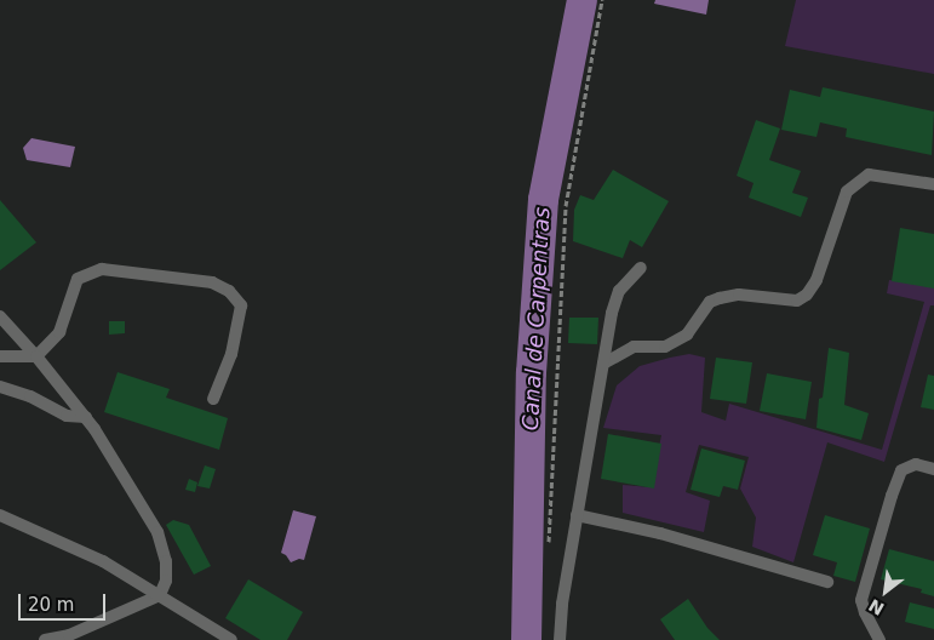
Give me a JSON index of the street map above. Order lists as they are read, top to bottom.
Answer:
{
  "water": ["Canal de Carpentras"],
  "scale_bar": "20 m",
  "north": "bottom left"
}
